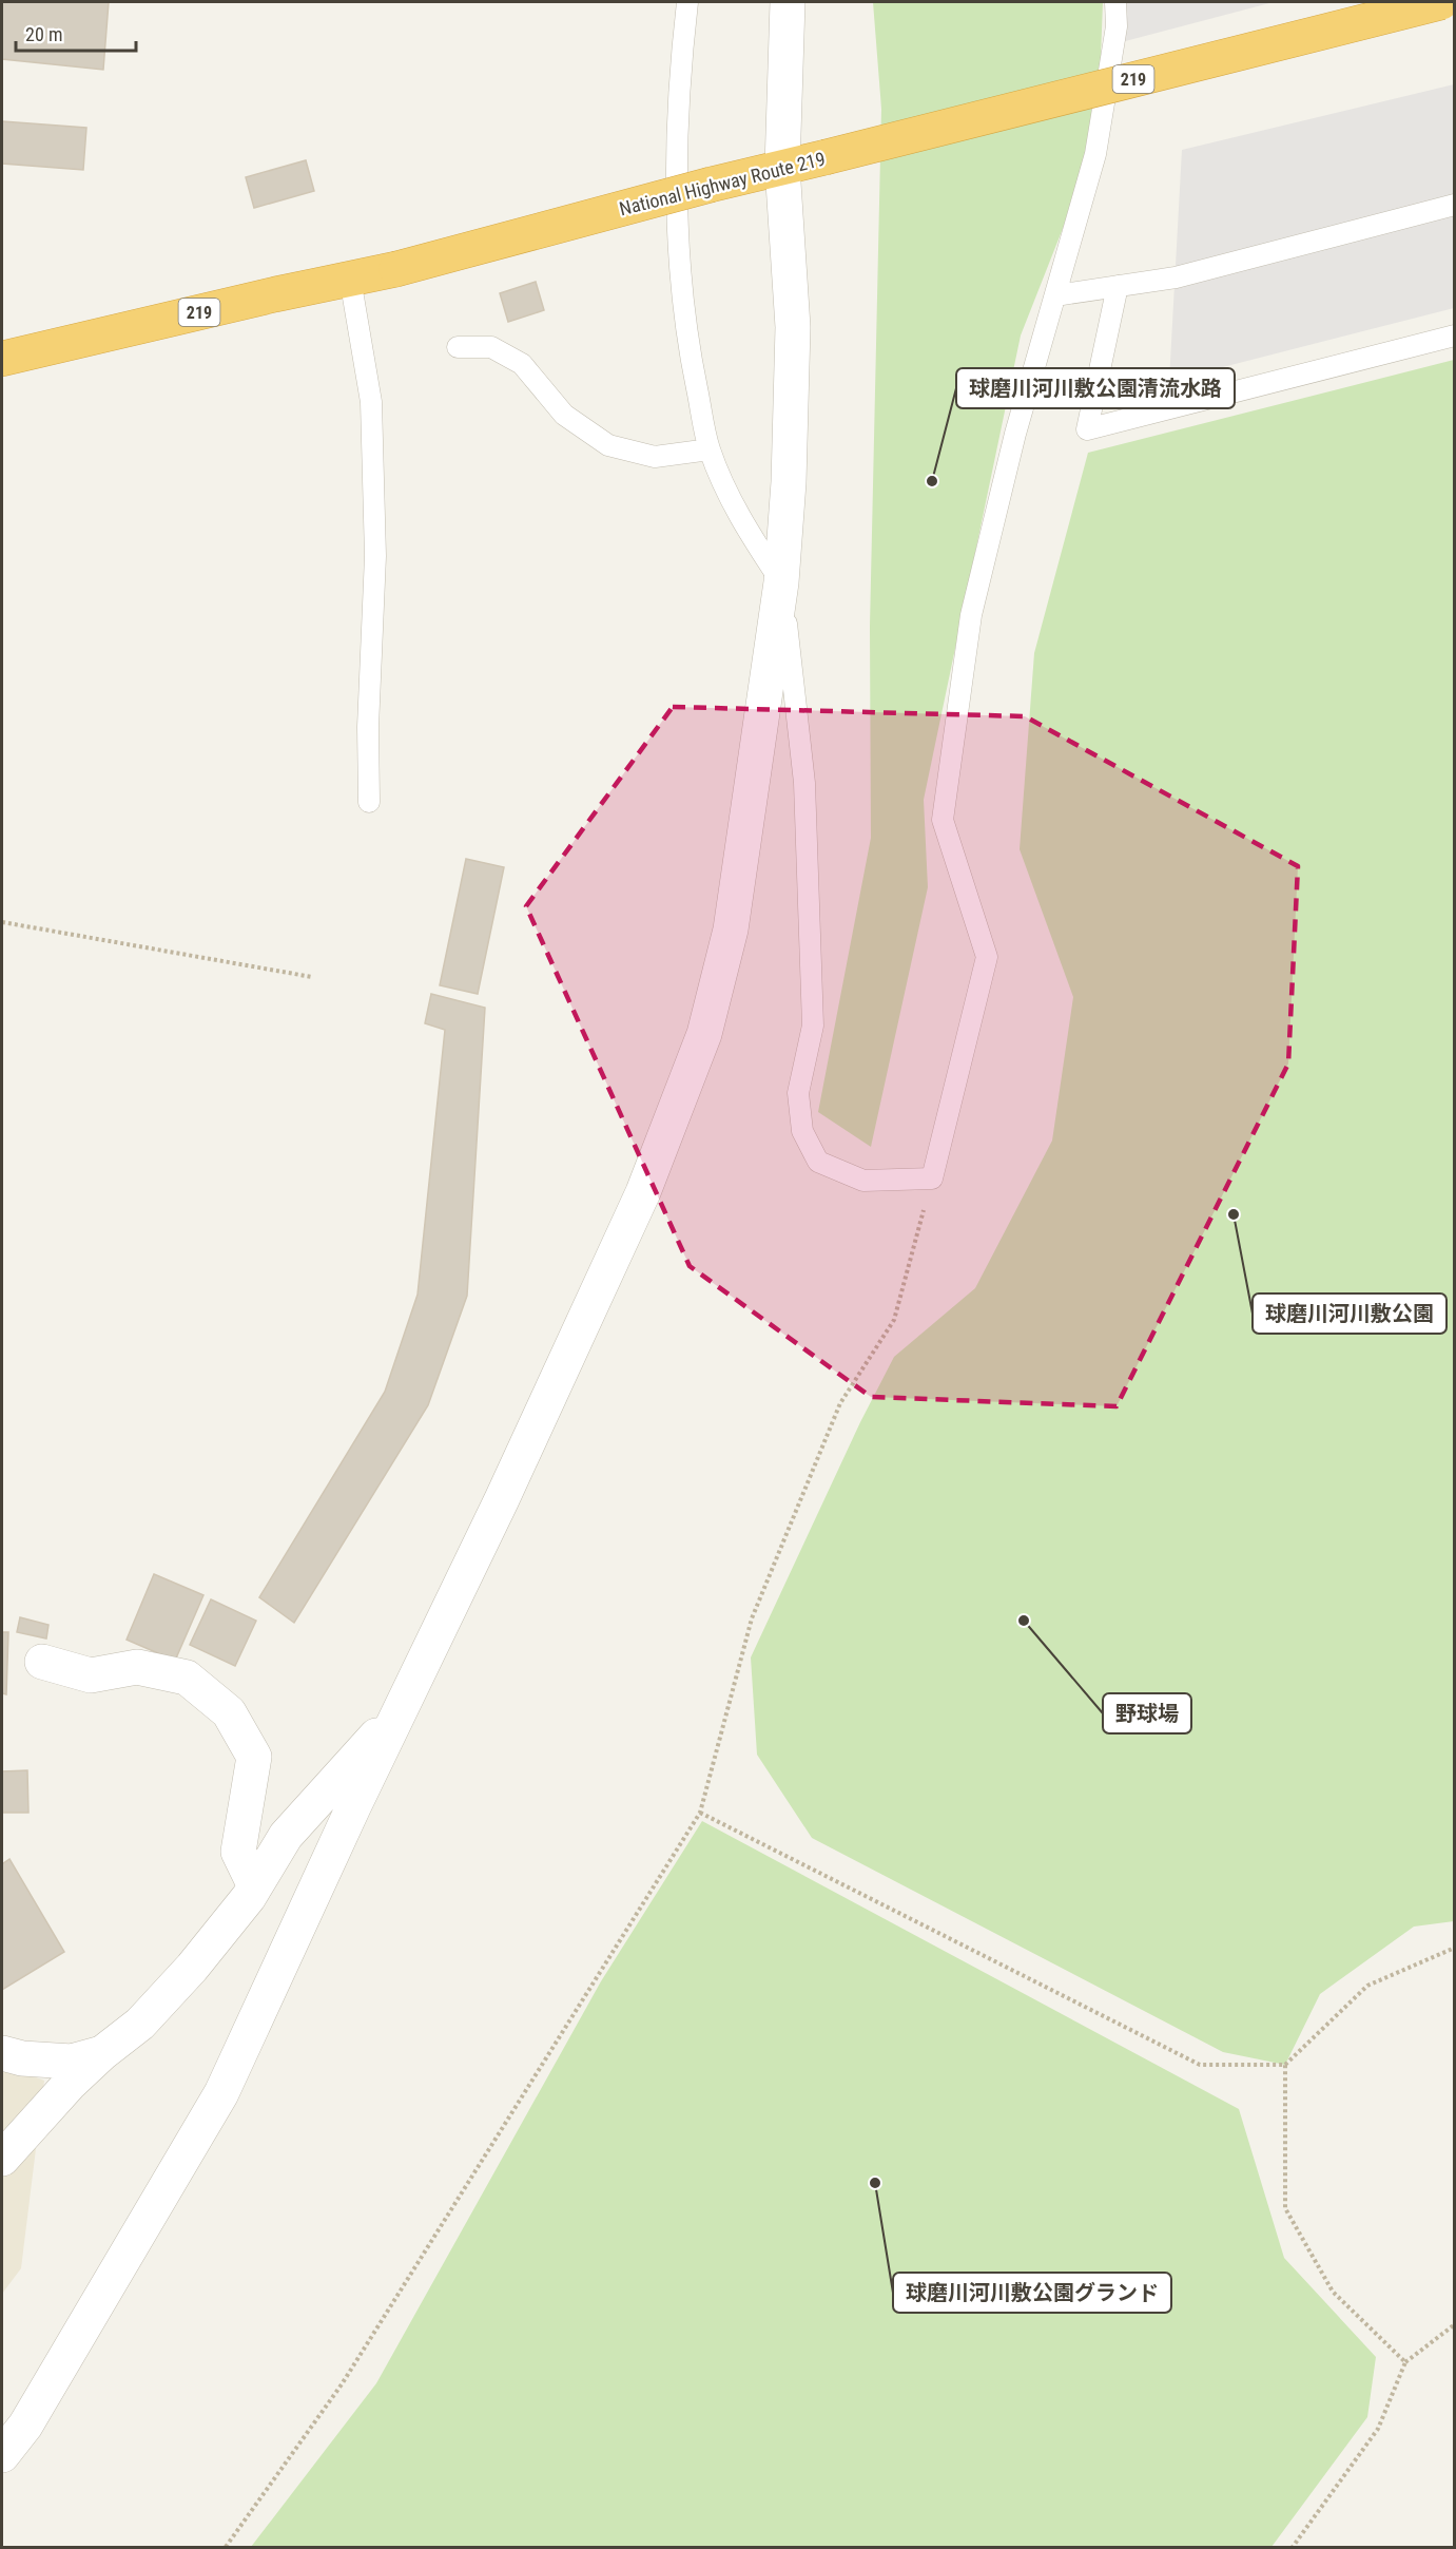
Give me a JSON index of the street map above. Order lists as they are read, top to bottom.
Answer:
{
  "streets": {
    "highway": ["219", "National Highway Route 219"]
  },
  "places": [
    "球磨川河川敷公園清流水路",
    "球磨川河川敷公園",
    "野球場",
    "球磨川河川敷公園グランド"
  ],
  "scale_bar": "20 m"
}
